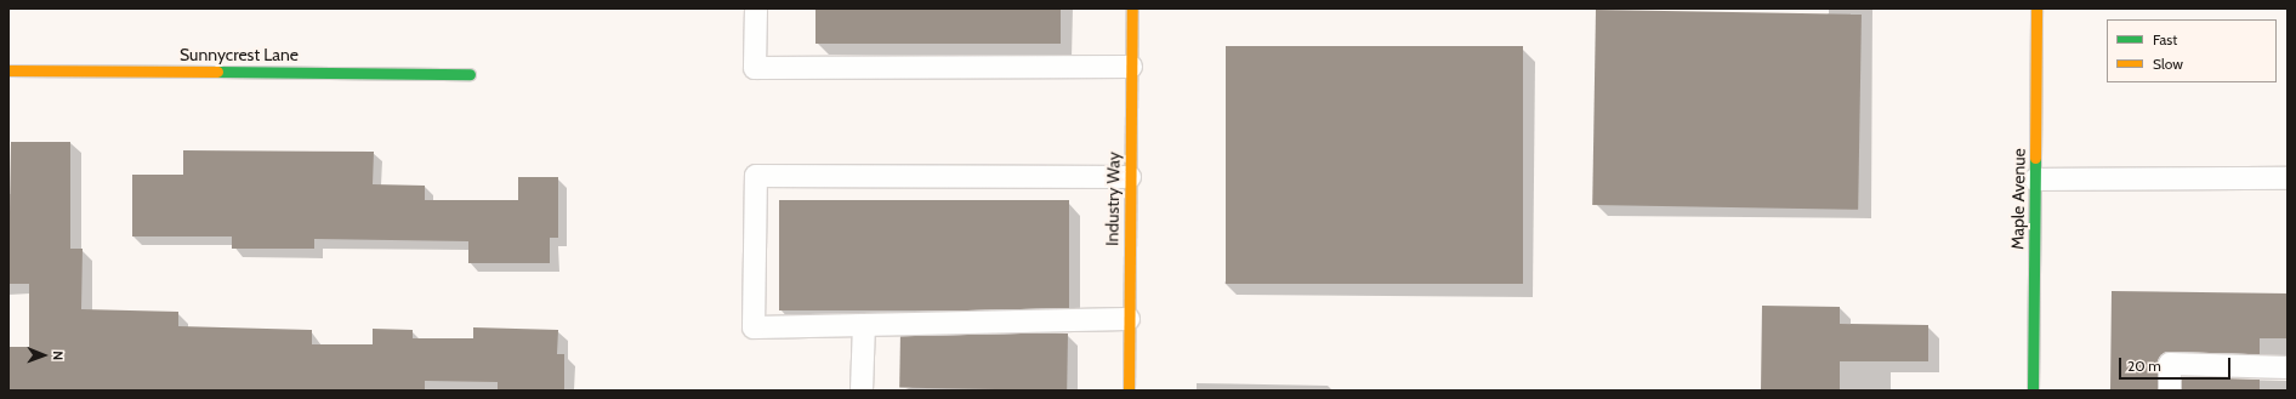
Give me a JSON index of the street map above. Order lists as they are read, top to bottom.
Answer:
{
  "streets": {
    "street": ["Sunnycrest Lane", "Industry Way", "Maple Avenue"]
  },
  "legend": ["Fast", "Slow"],
  "scale_bar": "20 m",
  "north": "right"
}
